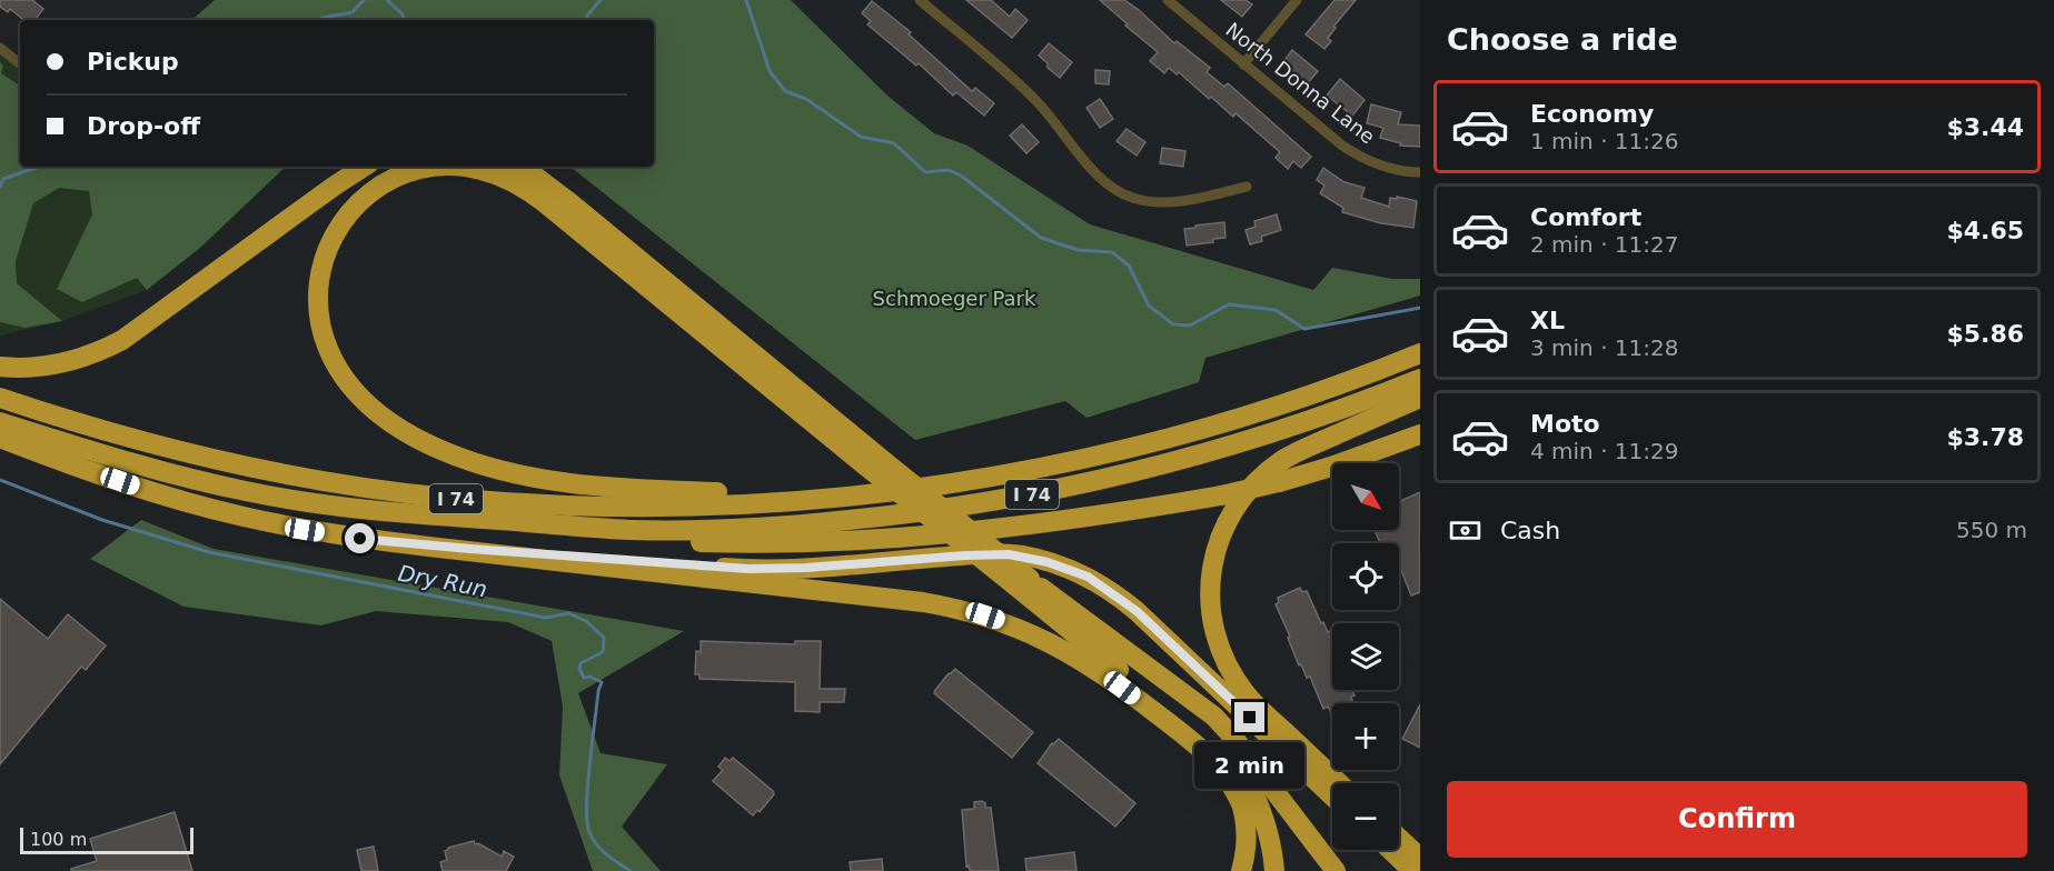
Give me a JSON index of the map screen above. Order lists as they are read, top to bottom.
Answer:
{
  "streets": {
    "highway": ["I 74"],
    "street": ["North Donna Lane"]
  },
  "water": ["Dry Run"],
  "parks": ["Schmoeger Park"],
  "scale_bar": "100 m",
  "north": "bottom right",
  "page": {
    "heading": "Choose a ride",
    "banner": ["Pickup", "Drop-off"],
    "list": [
      {
        "name": "Economy",
        "note": "1 min · 11:26",
        "value": "$3.44"
      },
      {
        "name": "Comfort",
        "note": "2 min · 11:27",
        "value": "$4.65"
      },
      {
        "name": "XL",
        "note": "3 min · 11:28",
        "value": "$5.86"
      },
      {
        "name": "Moto",
        "note": "4 min · 11:29",
        "value": "$3.78"
      }
    ],
    "map_buttons": ["+", "−"],
    "pay": ["Cash", "550 m"],
    "bubble": "2 min",
    "buttons": "Confirm",
    "scale": "100 m"
  }
}
